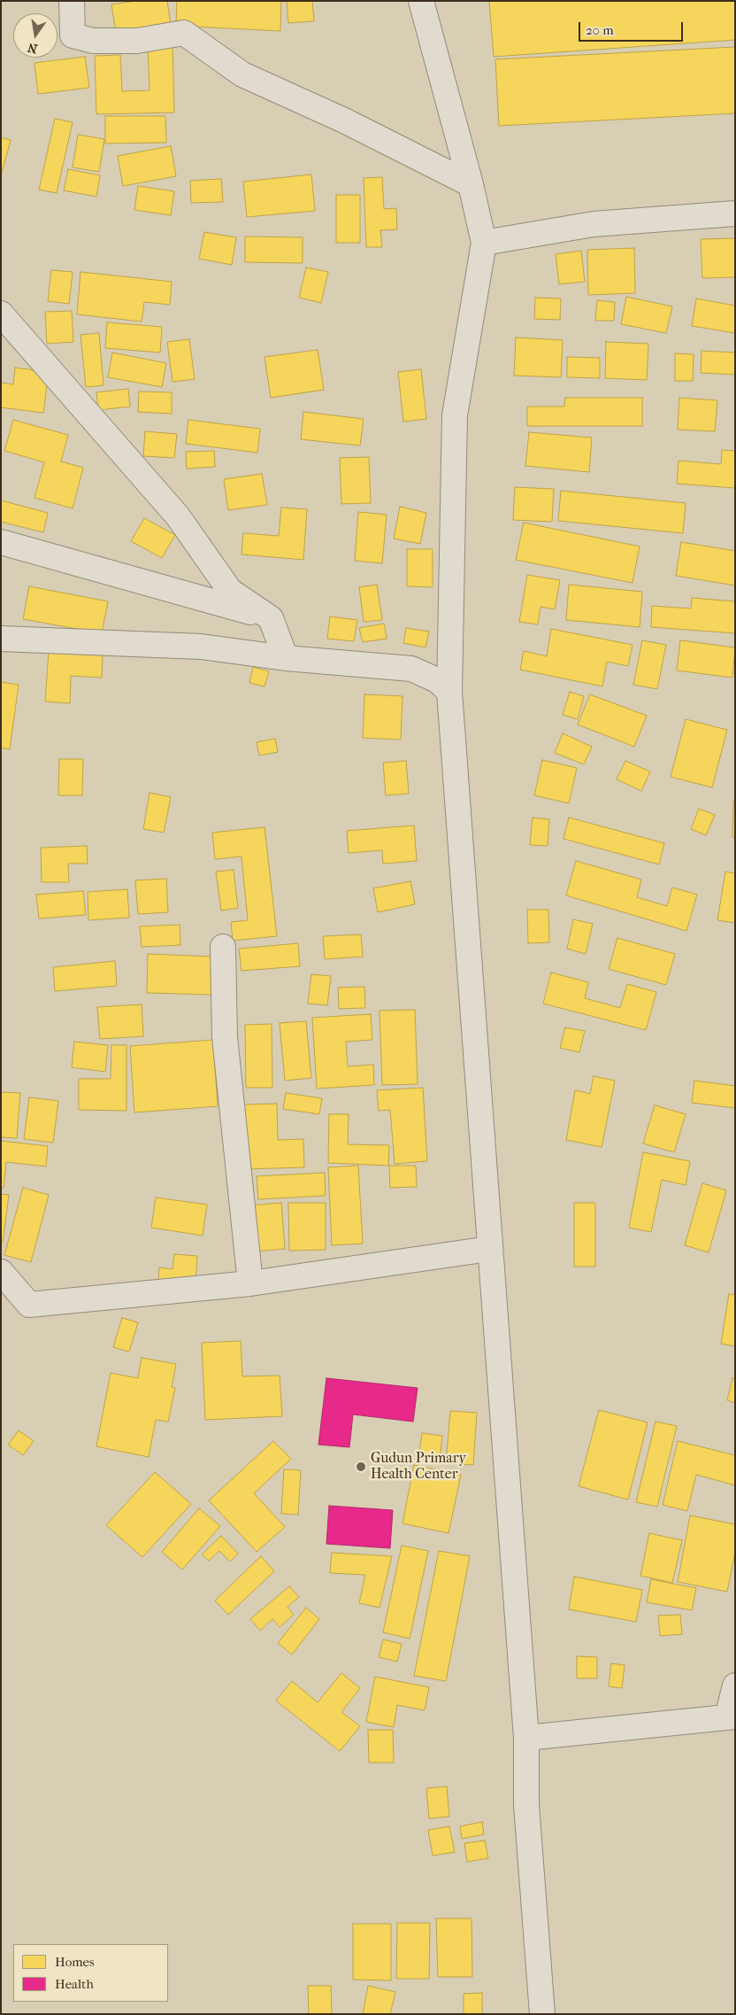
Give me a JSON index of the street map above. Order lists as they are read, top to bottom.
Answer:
{
  "places": ["Gudun Primary Health Center"],
  "legend": ["Homes", "Health"],
  "scale_bar": "20 m",
  "north": "bottom"
}
